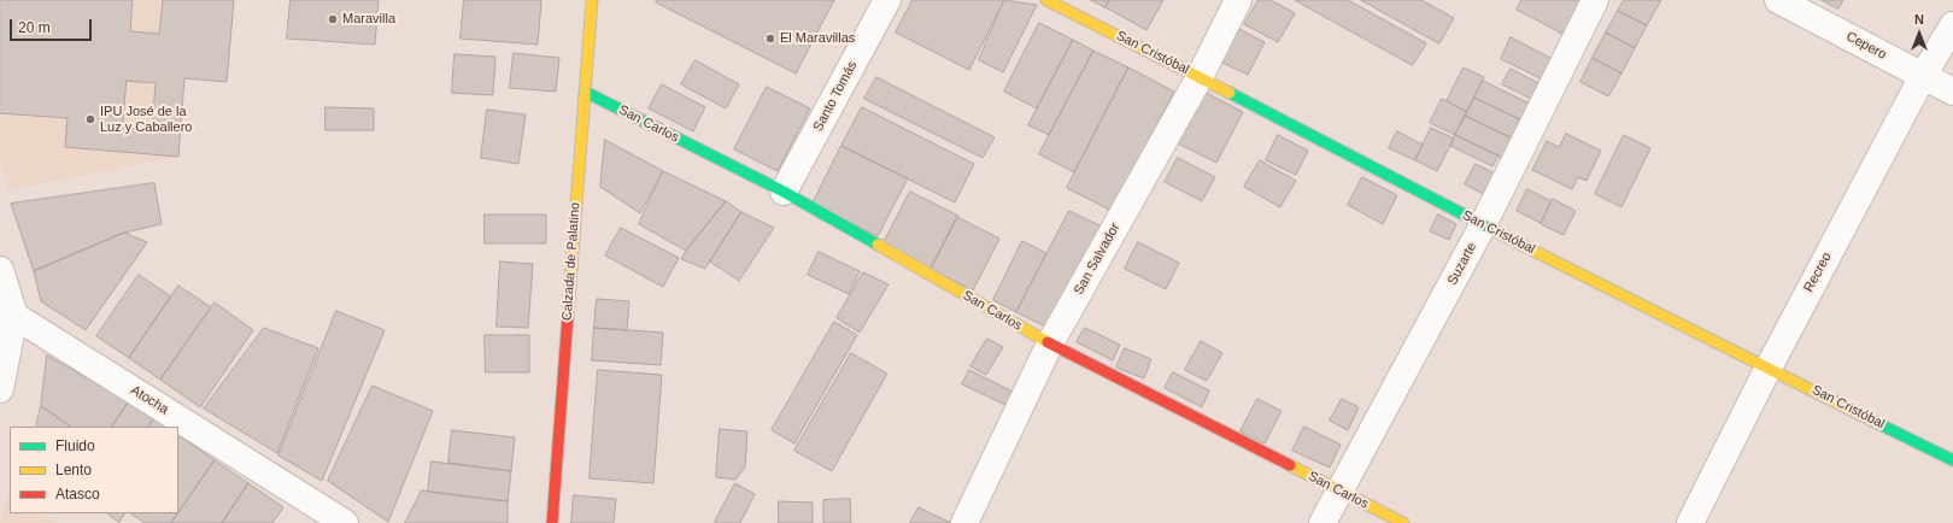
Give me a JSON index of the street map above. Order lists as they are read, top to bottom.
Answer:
{
  "streets": {
    "street": [
      "Cepero",
      "San Cristóbal",
      "Santo Tomás",
      "San Carlos",
      "San Salvador",
      "Calzada de Palatino",
      "Suzarte",
      "Recreo",
      "Atocha"
    ]
  },
  "crossings": [
    ["Cepero", "Recreo"],
    ["San Cristóbal", "San Salvador"],
    ["San Cristóbal", "Suzarte"],
    ["San Cristóbal", "Recreo"],
    ["Santo Tomás", "San Carlos"],
    ["San Carlos", "San Salvador"],
    ["San Carlos", "Calzada de Palatino"],
    ["San Carlos", "Suzarte"]
  ],
  "places": ["Maravilla", "El Maravillas", "IPU José de la Luz y Caballero"],
  "legend": ["Fluido", "Lento", "Atasco"],
  "scale_bar": "20 m",
  "north": "top"
}
